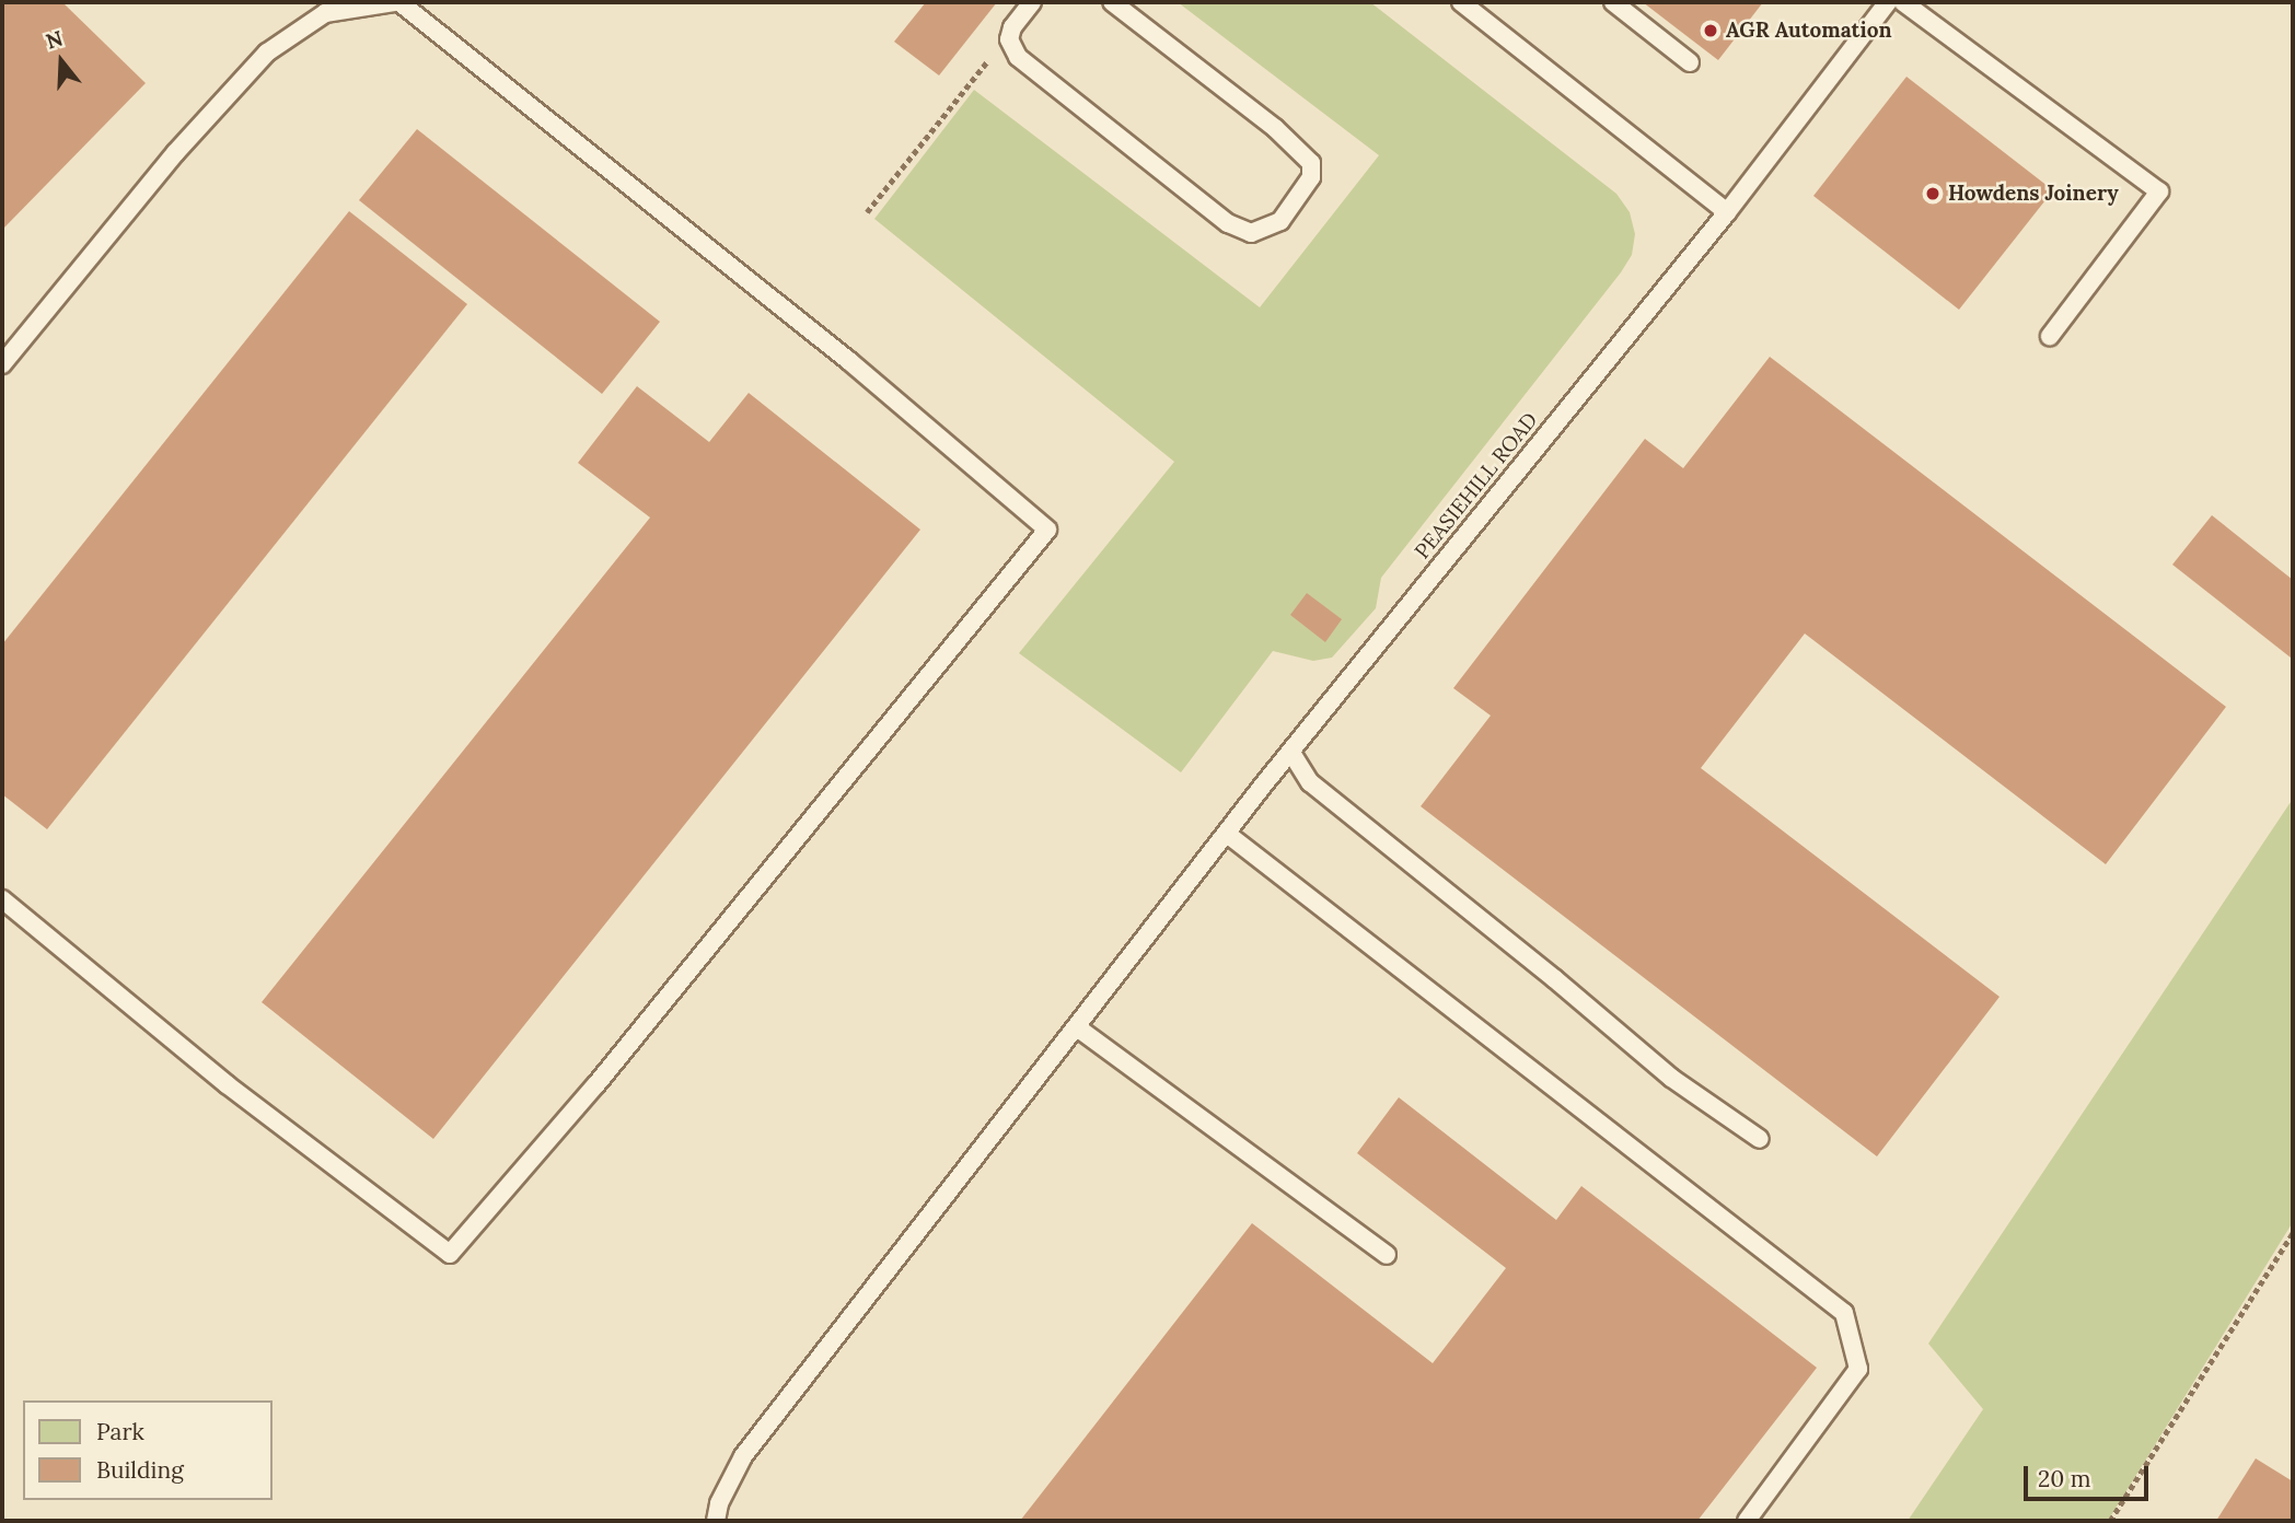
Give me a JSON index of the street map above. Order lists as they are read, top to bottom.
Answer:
{
  "streets": {
    "lane": ["PEASIEHILL ROAD"]
  },
  "places": ["AGR Automation", "Howdens Joinery"],
  "legend": ["Park", "Building"],
  "scale_bar": "20 m",
  "north": "top"
}
